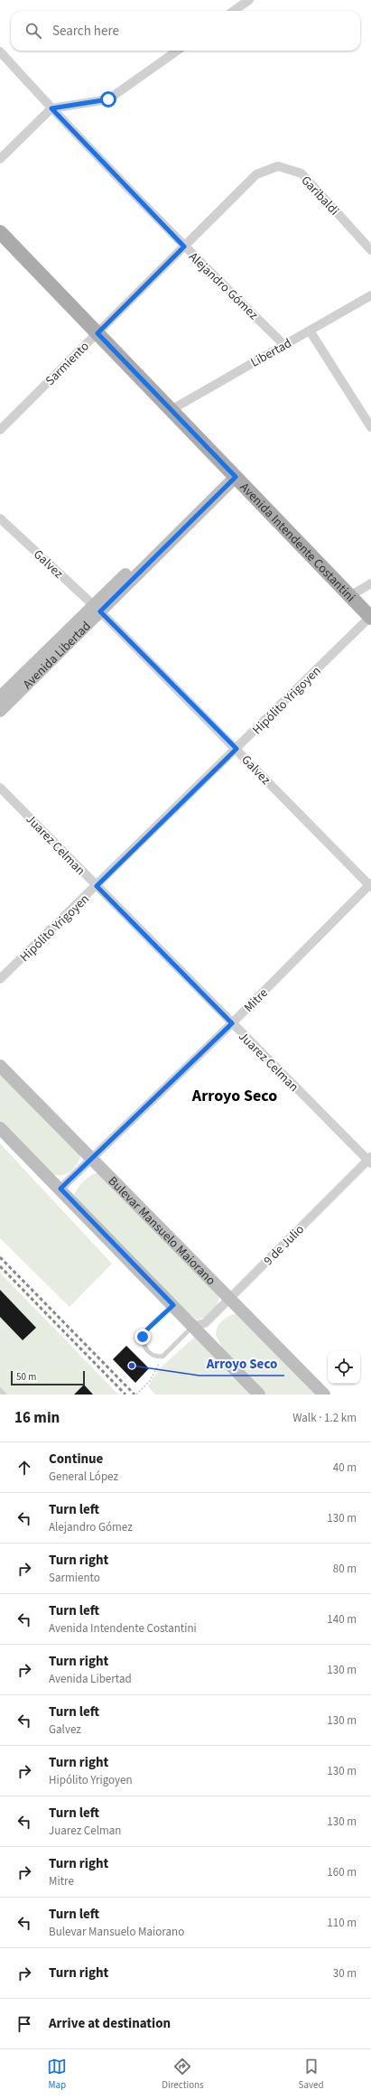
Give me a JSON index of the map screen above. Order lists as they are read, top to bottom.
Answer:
{
  "streets": {
    "main road": ["Avenida Intendente Costantini", "Avenida Libertad", "Bulevar Mansuelo Maiorano"],
    "street": [
      "Garibaldi",
      "Alejandro Gómez",
      "Libertad",
      "Sarmiento",
      "Galvez",
      "Hipólito Yrigoyen",
      "Juarez Celman",
      "Mitre",
      "9 de Julio"
    ]
  },
  "crossings": [
    ["Garibaldi", "Sarmiento"],
    ["Alejandro Gómez", "Libertad"],
    ["Alejandro Gómez", "Sarmiento"],
    ["Libertad", "Avenida Intendente Costantini"],
    ["Sarmiento", "Avenida Intendente Costantini"],
    ["Avenida Intendente Costantini", "Avenida Libertad"],
    ["Avenida Intendente Costantini", "Hipólito Yrigoyen"],
    ["Galvez", "Avenida Libertad"],
    ["Galvez", "Hipólito Yrigoyen"],
    ["Galvez", "Mitre"],
    ["Hipólito Yrigoyen", "Juarez Celman"],
    ["Juarez Celman", "Mitre"],
    ["Juarez Celman", "9 de Julio"],
    ["Mitre", "Bulevar Mansuelo Maiorano"],
    ["Bulevar Mansuelo Maiorano", "9 de Julio"]
  ],
  "districts": ["Arroyo Seco"],
  "places": ["Arroyo Seco"],
  "scale_bar": "50 m",
  "page": {
    "search": "Search here",
    "scale": "50 m",
    "heading": ["16 min", "Walk · 1.2 km"],
    "list": [
      ["Continue", "General López", "40 m"],
      ["Turn left", "Alejandro Gómez", "130 m"],
      ["Turn right", "Sarmiento", "80 m"],
      ["Turn left", "Avenida Intendente Costantini", "140 m"],
      ["Turn right", "Avenida Libertad", "130 m"],
      ["Turn left", "Galvez", "130 m"],
      ["Turn right", "Hipólito Yrigoyen", "130 m"],
      ["Turn left", "Juarez Celman", "130 m"],
      ["Turn right", "Mitre", "160 m"],
      ["Turn left", "Bulevar Mansuelo Maiorano", "110 m"],
      ["Turn right", "30 m"],
      "Arrive at destination"
    ],
    "nav": ["Map", "Directions", "Saved"]
  }
}
